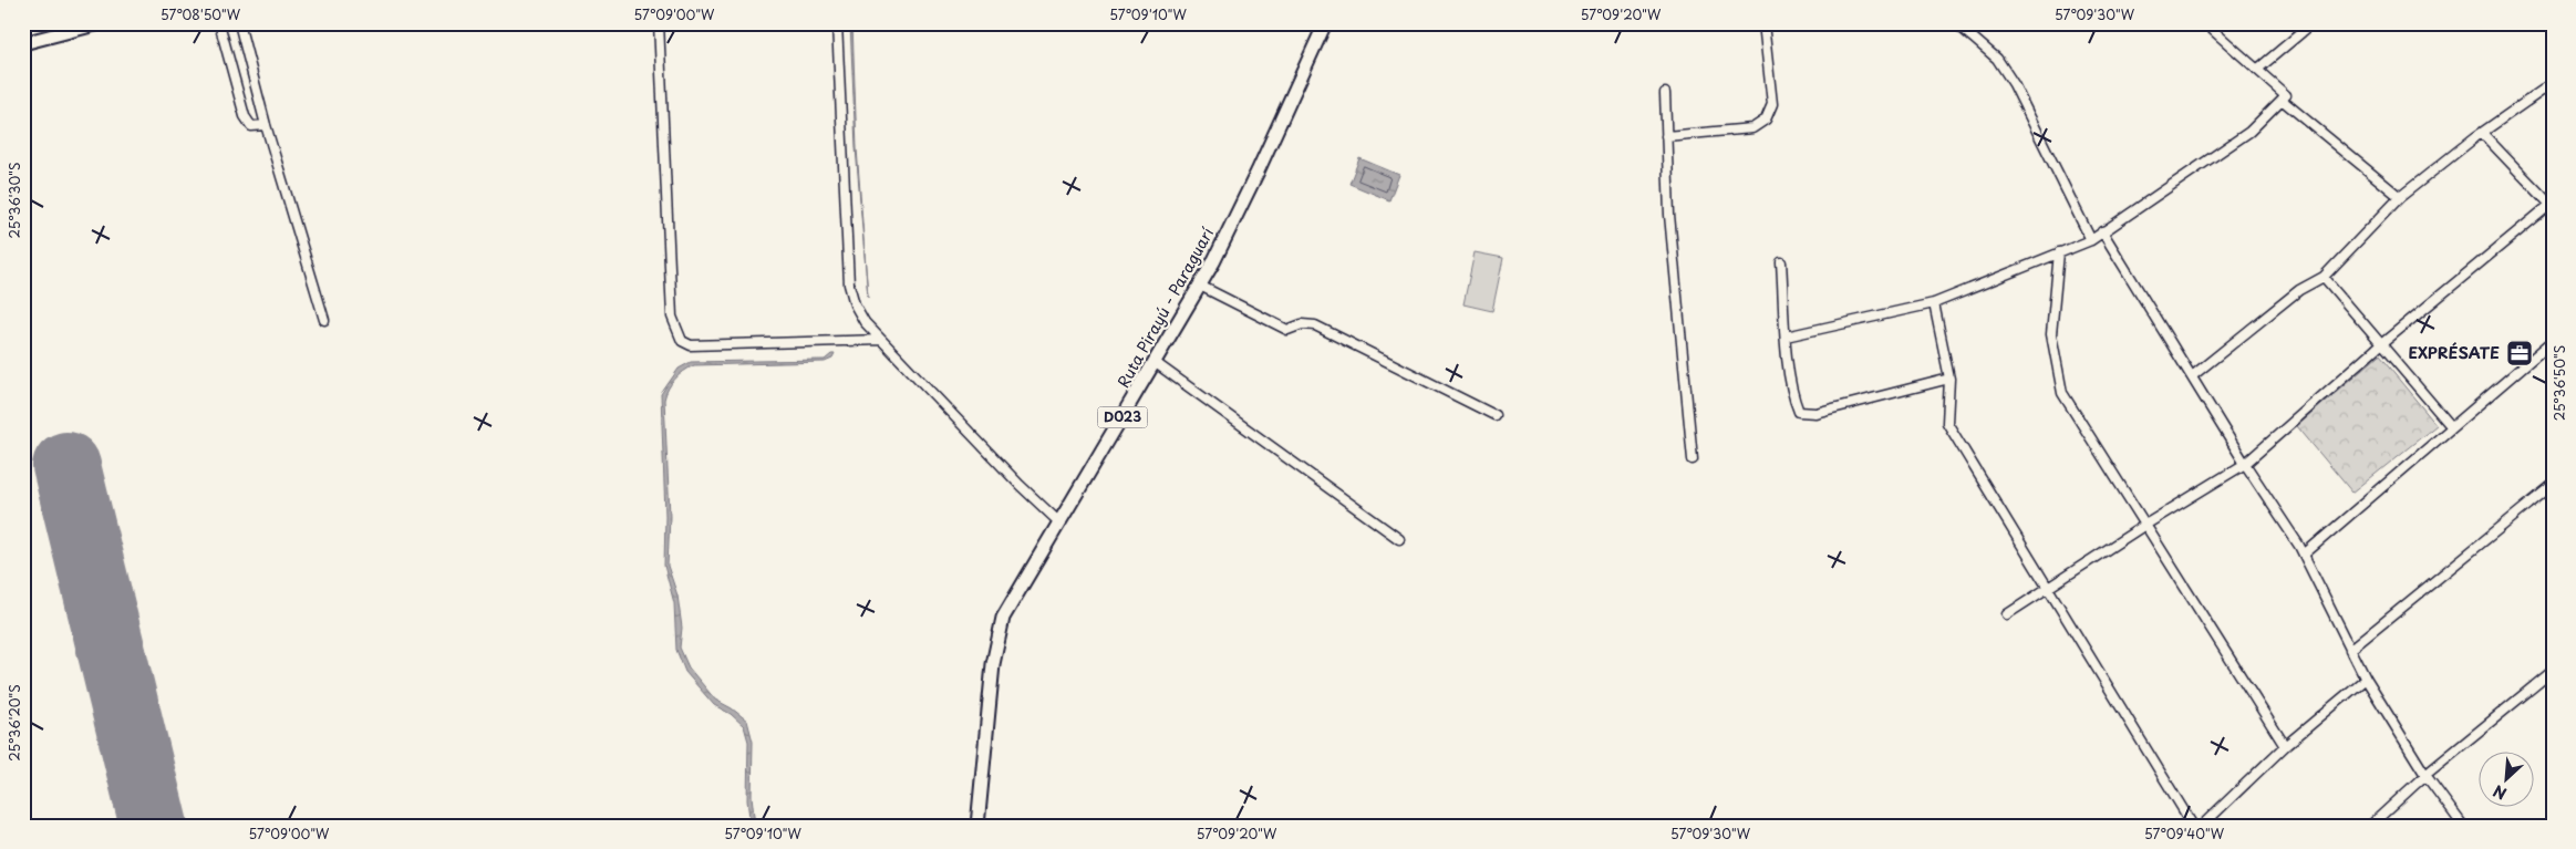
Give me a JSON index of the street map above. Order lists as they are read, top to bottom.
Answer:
{
  "streets": {
    "main road": ["Ruta Pirayú - Paraguarí", "D023"]
  },
  "places": {
    "office": ["EXPRÉSATE"]
  },
  "north": "bottom left",
  "coordinates": [
    "57°08'50\"W",
    "57°09'00\"W",
    "57°09'10\"W",
    "57°09'20\"W",
    "57°09'30\"W",
    "25°36'30\"S",
    "25°36'50\"S",
    "25°36'20\"S",
    "57°09'40\"W"
  ]
}
